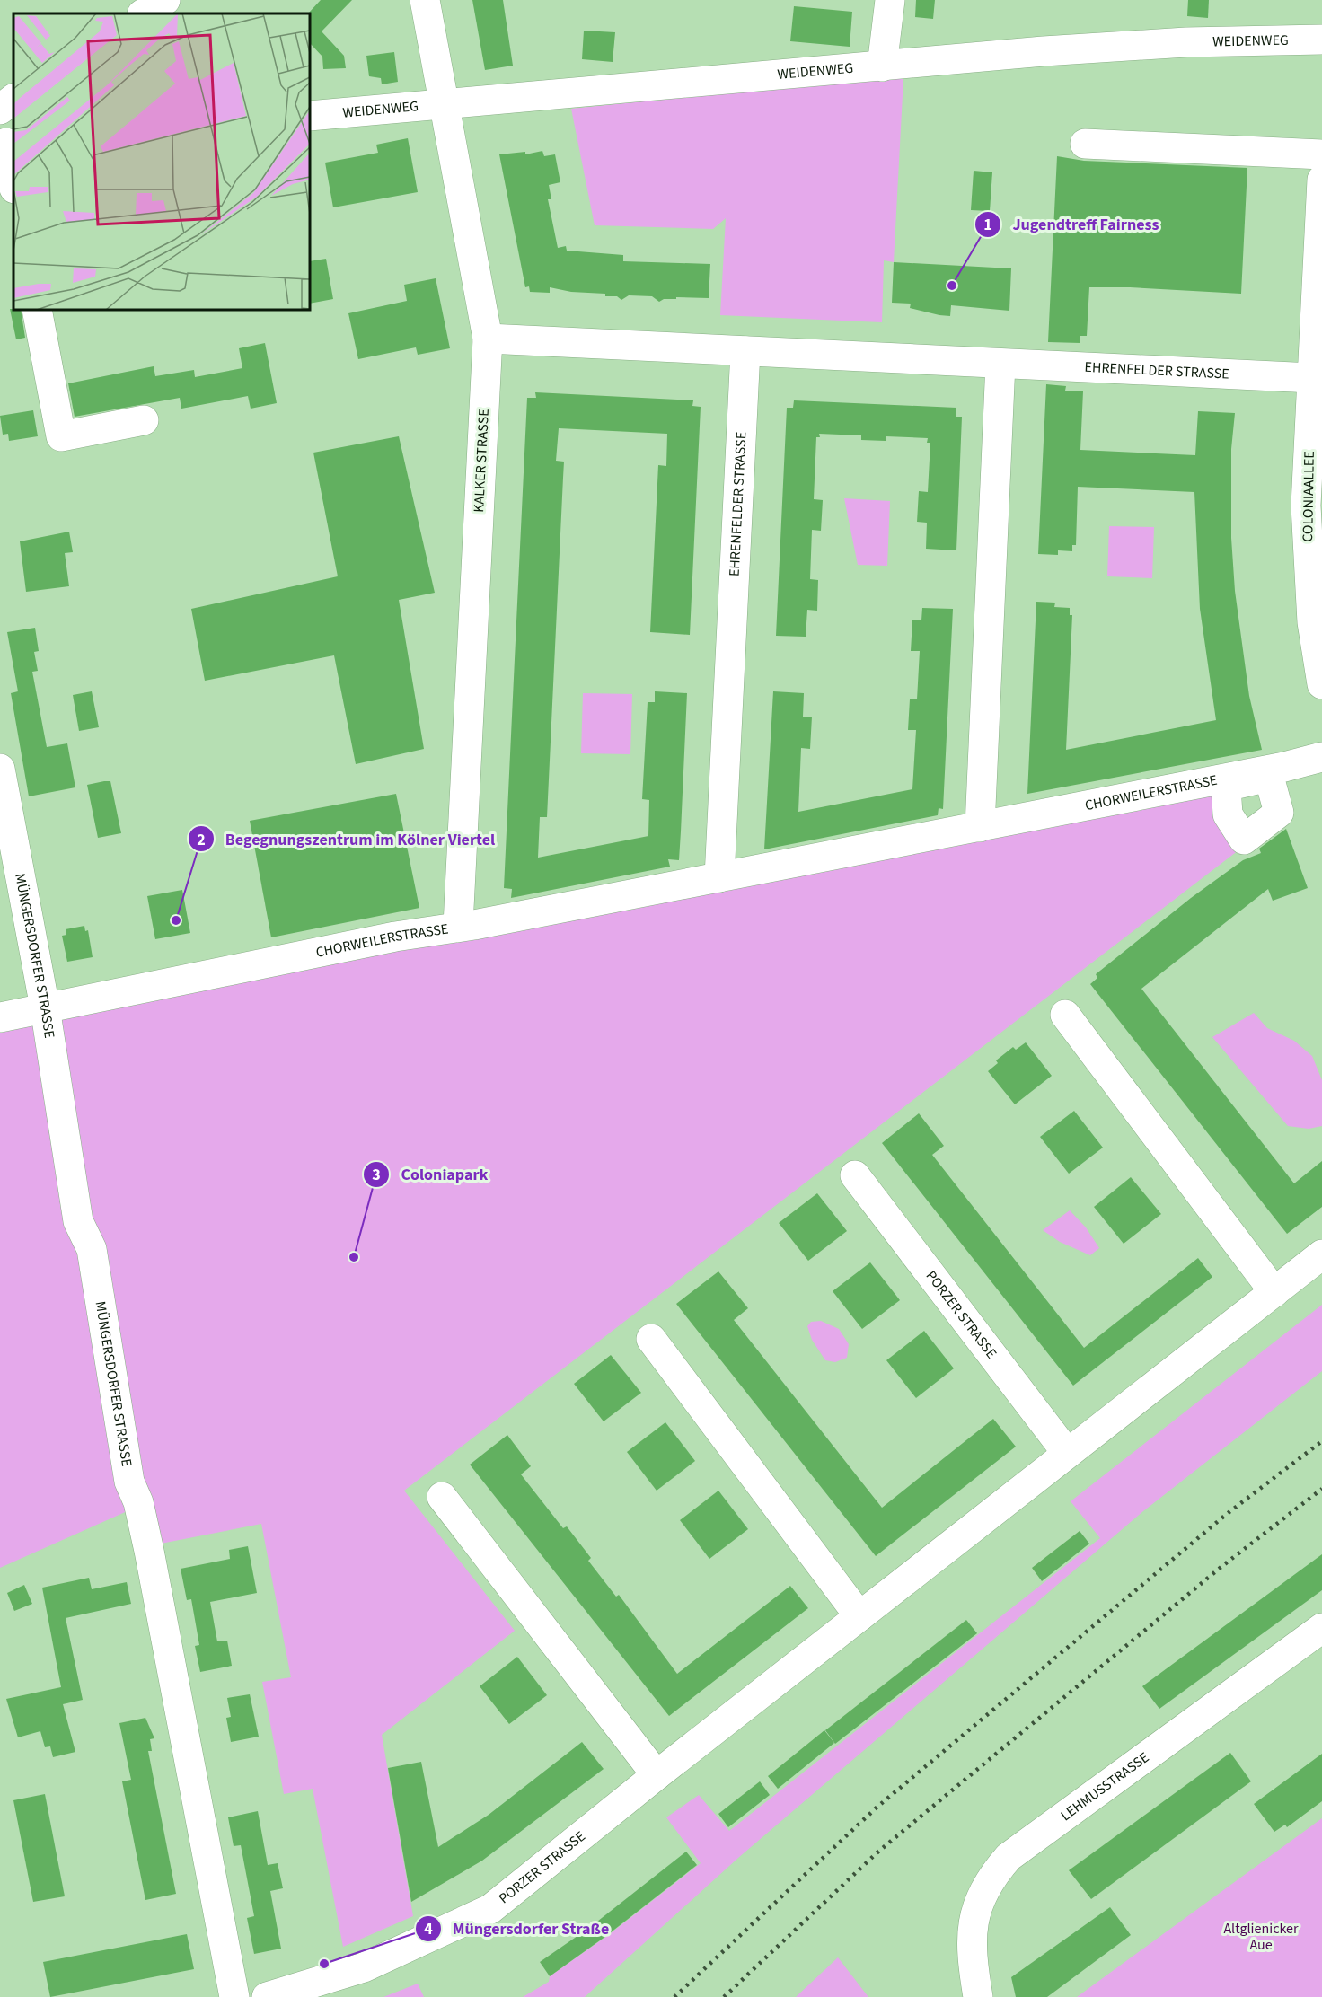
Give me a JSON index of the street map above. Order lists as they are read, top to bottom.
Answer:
{
  "streets": {
    "street": [
      "WEIDENWEG",
      "EHRENFELDER STRASSE",
      "KALKER STRASSE",
      "COLONIAALLEE",
      "CHORWEILERSTRASSE",
      "MÜNGERSDORFER STRASSE",
      "PORZER STRASSE",
      "LEHMUSSTRASSE"
    ]
  },
  "crossings": [
    ["WEIDENWEG", "KALKER STRASSE"],
    ["EHRENFELDER STRASSE", "KALKER STRASSE"],
    ["EHRENFELDER STRASSE", "COLONIAALLEE"],
    ["EHRENFELDER STRASSE", "CHORWEILERSTRASSE"],
    ["KALKER STRASSE", "CHORWEILERSTRASSE"],
    ["CHORWEILERSTRASSE", "MÜNGERSDORFER STRASSE"]
  ],
  "parks": ["Altglienicker Aue"],
  "places": [
    "Jugendtreff Fairness",
    "Begegnungszentrum im Kölner Viertel",
    "Coloniapark",
    "Müngersdorfer Straße"
  ]
}
